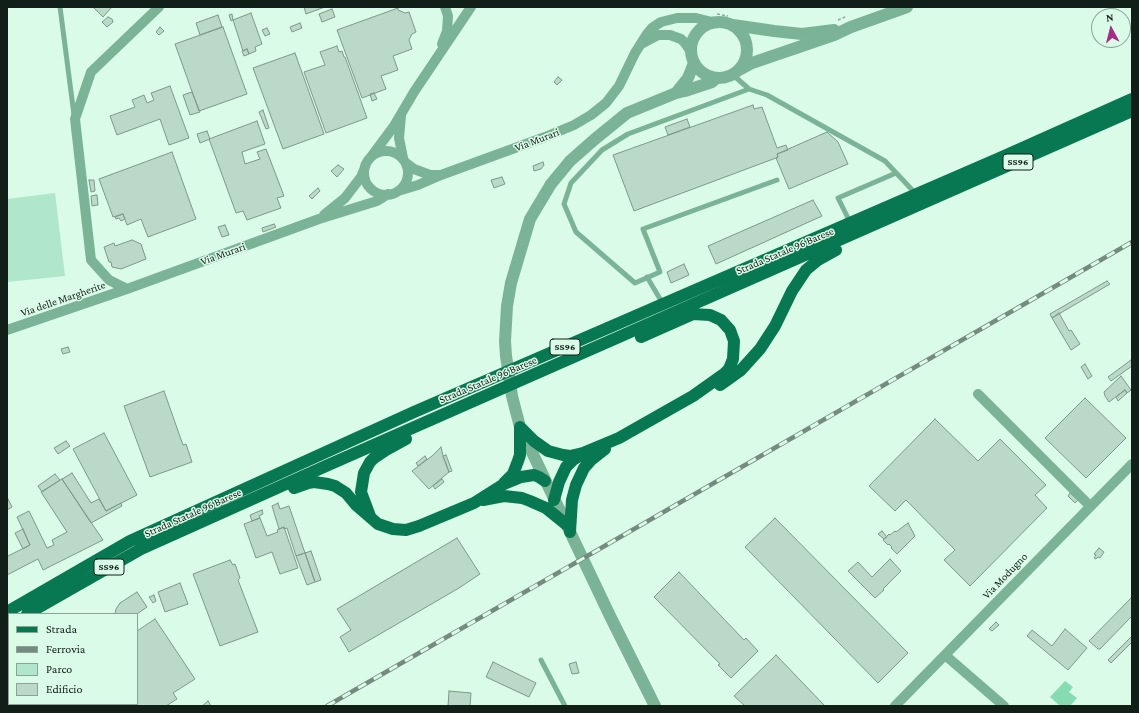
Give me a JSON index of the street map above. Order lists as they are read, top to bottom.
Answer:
{
  "streets": {
    "main road": ["SS96", "Strada Statale 96 Barese"],
    "street": ["Via Murari", "Via delle Margherite", "Via Modugno"]
  },
  "crossings": [
    ["Via Murari", "Via delle Margherite"]
  ],
  "legend": [
    "Strada",
    "Ferrovia",
    "Parco",
    "Edificio"
  ],
  "north": "top"
}
